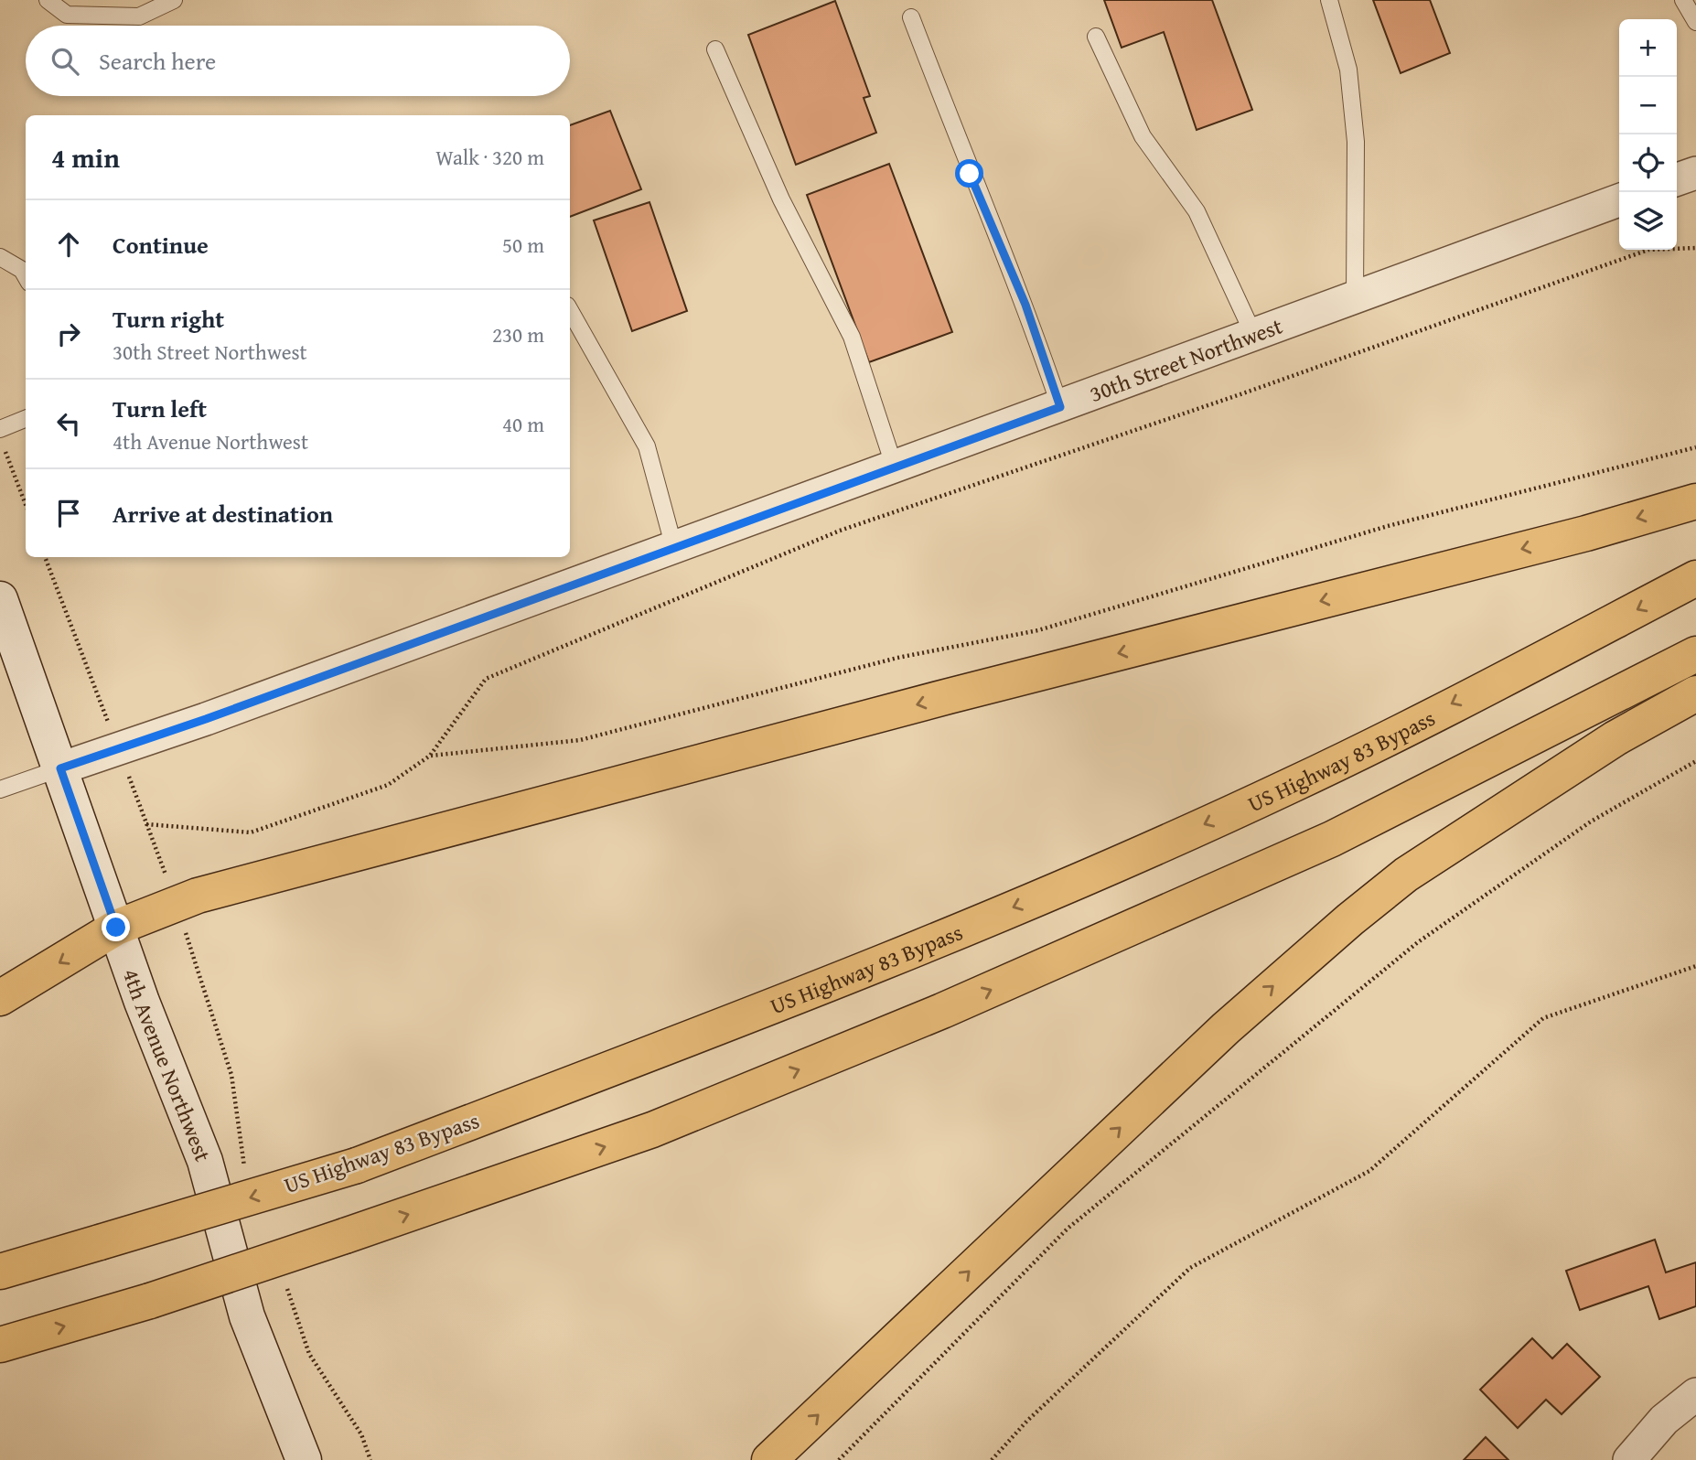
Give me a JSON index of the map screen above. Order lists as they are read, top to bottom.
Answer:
{
  "streets": {
    "highway": ["US Highway 83 Bypass"],
    "main road": ["4th Avenue Northwest"],
    "street": ["30th Street Northwest"]
  },
  "crossings": [
    ["30th Street Northwest", "4th Avenue Northwest"]
  ],
  "page": {
    "map_buttons": ["+", "−"],
    "search": "Search here",
    "heading": ["4 min", "Walk · 320 m"],
    "list": [
      ["Continue", "50 m"],
      ["Turn right", "30th Street Northwest", "230 m"],
      ["Turn left", "4th Avenue Northwest", "40 m"],
      "Arrive at destination"
    ]
  }
}
